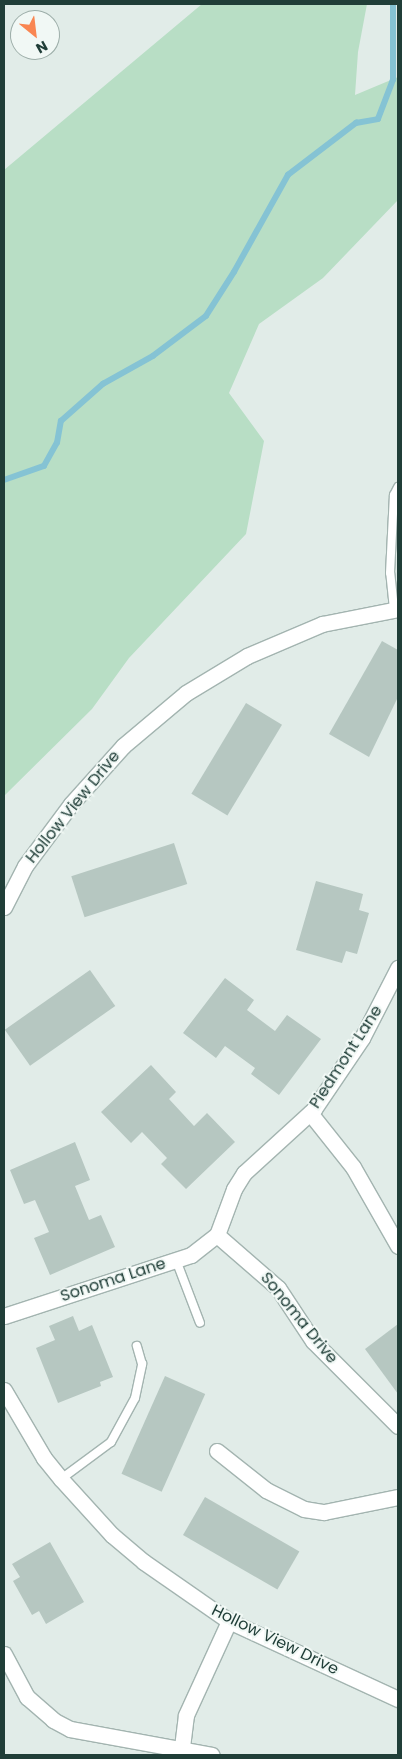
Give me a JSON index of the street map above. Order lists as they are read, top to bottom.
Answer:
{
  "streets": {
    "street": [
      "Hollow View Drive",
      "Piedmont Lane",
      "Sonoma Lane",
      "Sonoma Drive"
    ]
  },
  "crossings": [
    ["Piedmont Lane", "Sonoma Lane"],
    ["Piedmont Lane", "Sonoma Drive"],
    ["Sonoma Lane", "Sonoma Drive"]
  ],
  "north": "bottom right"
}
